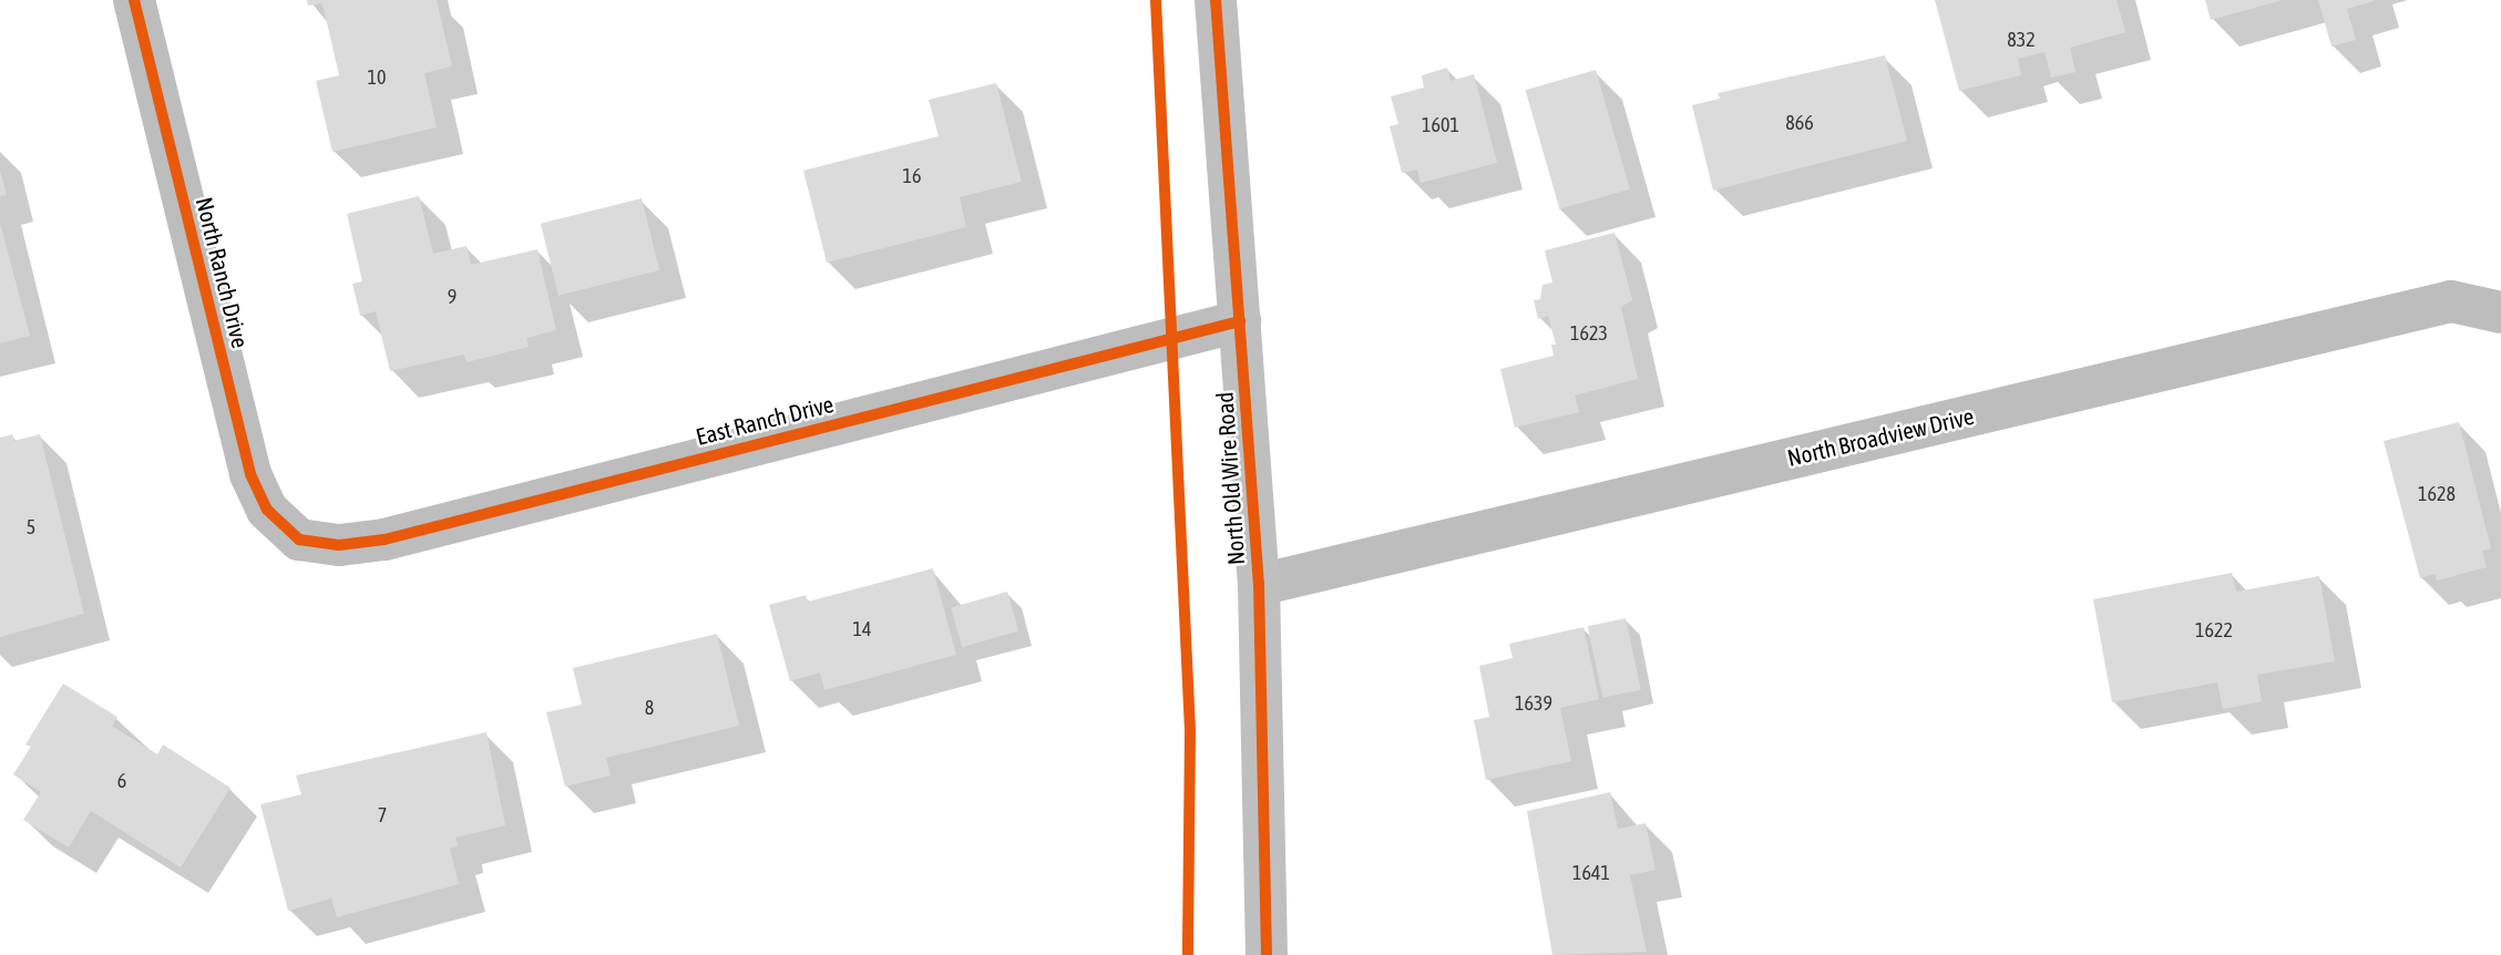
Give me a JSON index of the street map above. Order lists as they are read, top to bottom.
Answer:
{
  "streets": {
    "street": [
      "North Ranch Drive",
      "East Ranch Drive",
      "North Broadview Drive",
      "North Old Wire Road"
    ]
  },
  "crossings": [
    ["North Ranch Drive", "East Ranch Drive"],
    ["East Ranch Drive", "North Old Wire Road"],
    ["North Broadview Drive", "North Old Wire Road"]
  ],
  "house_numbers": [
    "832",
    "10",
    "866",
    "1601",
    "16",
    "9",
    "1623",
    "1628",
    "5",
    "14",
    "1622",
    "1639",
    "8",
    "6",
    "7",
    "1641"
  ]
}
